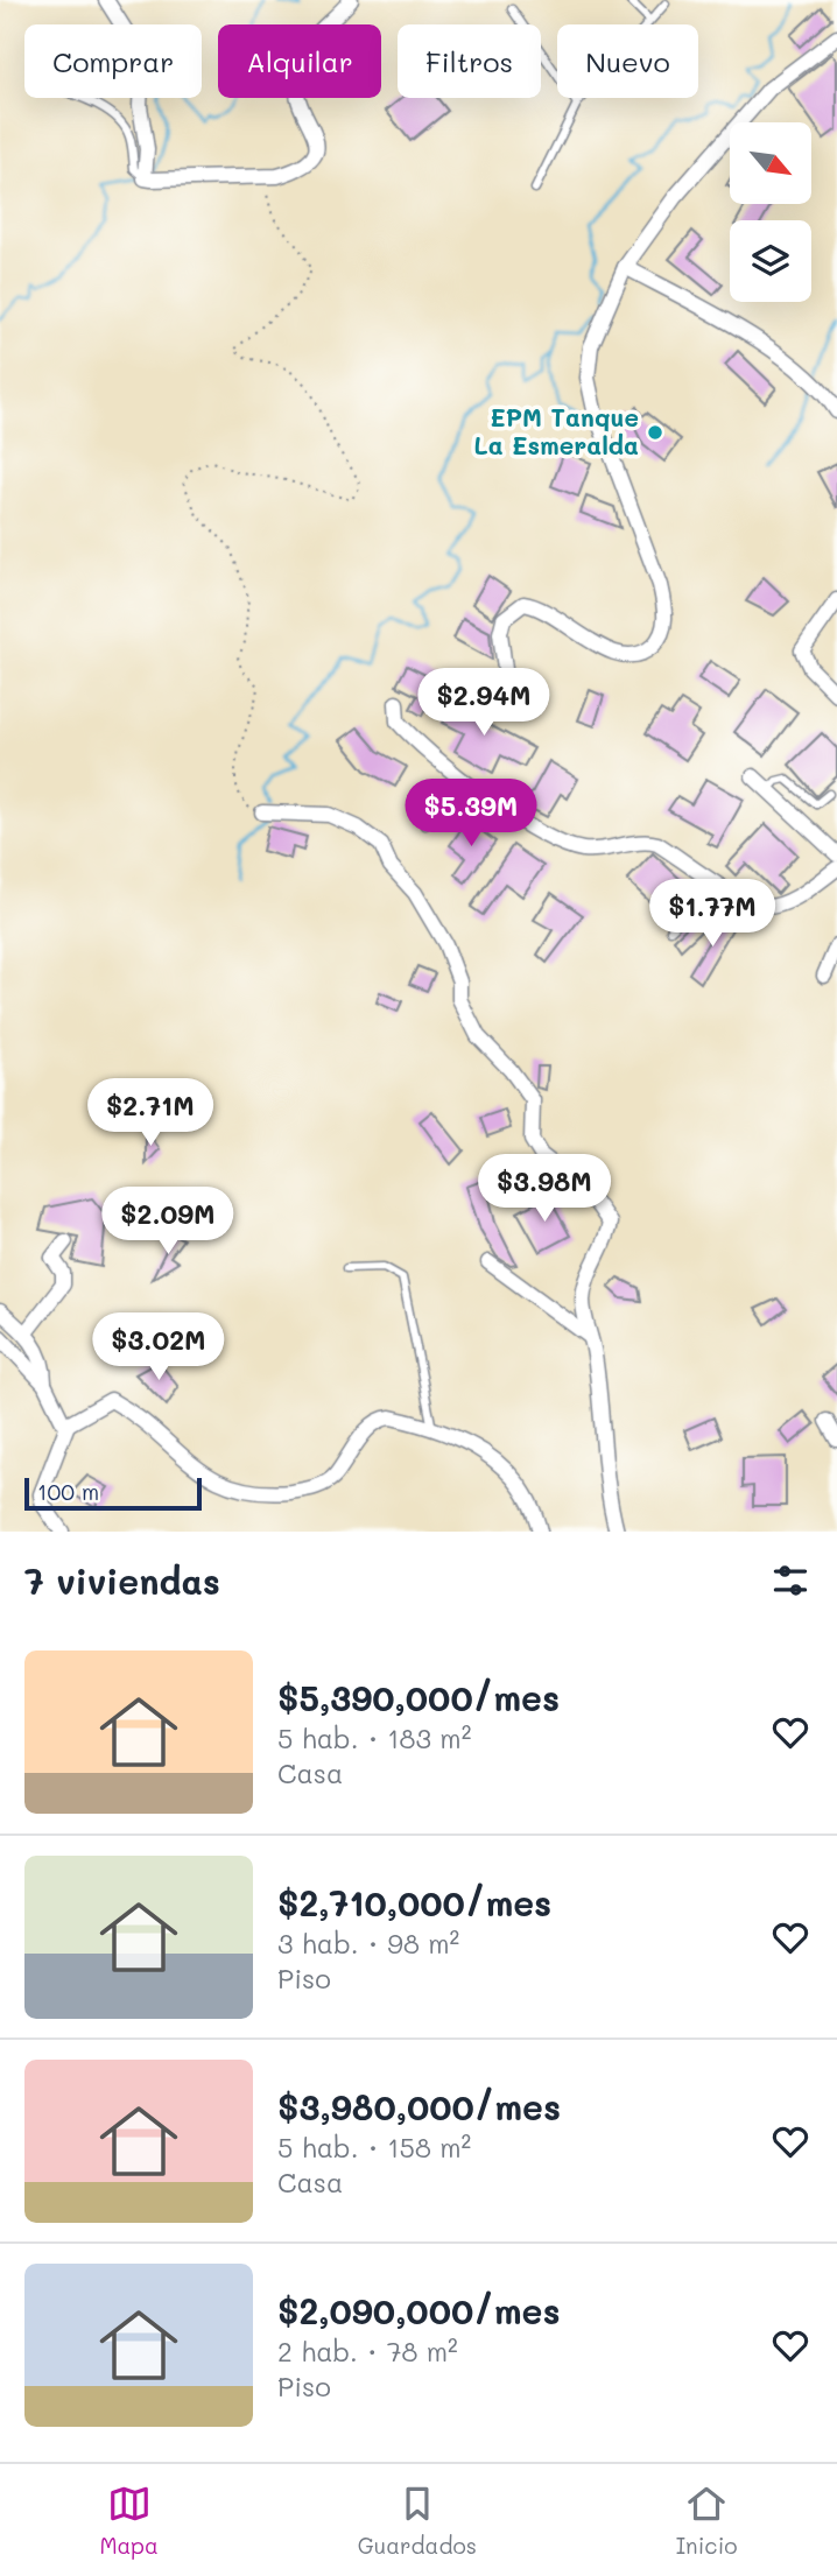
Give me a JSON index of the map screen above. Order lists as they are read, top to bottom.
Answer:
{
  "places": ["EPM Tanque La Esmeralda"],
  "scale_bar": "100 m",
  "north": "bottom right",
  "page": {
    "chip": [
      "Comprar",
      "Alquilar",
      "Filtros",
      "Nuevo"
    ],
    "price": [
      "$2.94M",
      "$5.39M",
      "$1.77M",
      "$2.71M",
      "$3.98M",
      "$2.09M",
      "$3.02M"
    ],
    "scale": "100 m",
    "heading": "7 viviendas",
    "list": [
      {
        "name": "$5,390,000/mes",
        "note": "5 hab. · 183 m² · Casa"
      },
      {
        "name": "$2,710,000/mes",
        "note": "3 hab. · 98 m² · Piso"
      },
      {
        "name": "$3,980,000/mes",
        "note": "5 hab. · 158 m² · Casa"
      },
      {
        "name": "$2,090,000/mes",
        "note": "2 hab. · 78 m² · Piso"
      }
    ],
    "tabs": ["Mapa", "Guardados", "Inicio"]
  }
}
